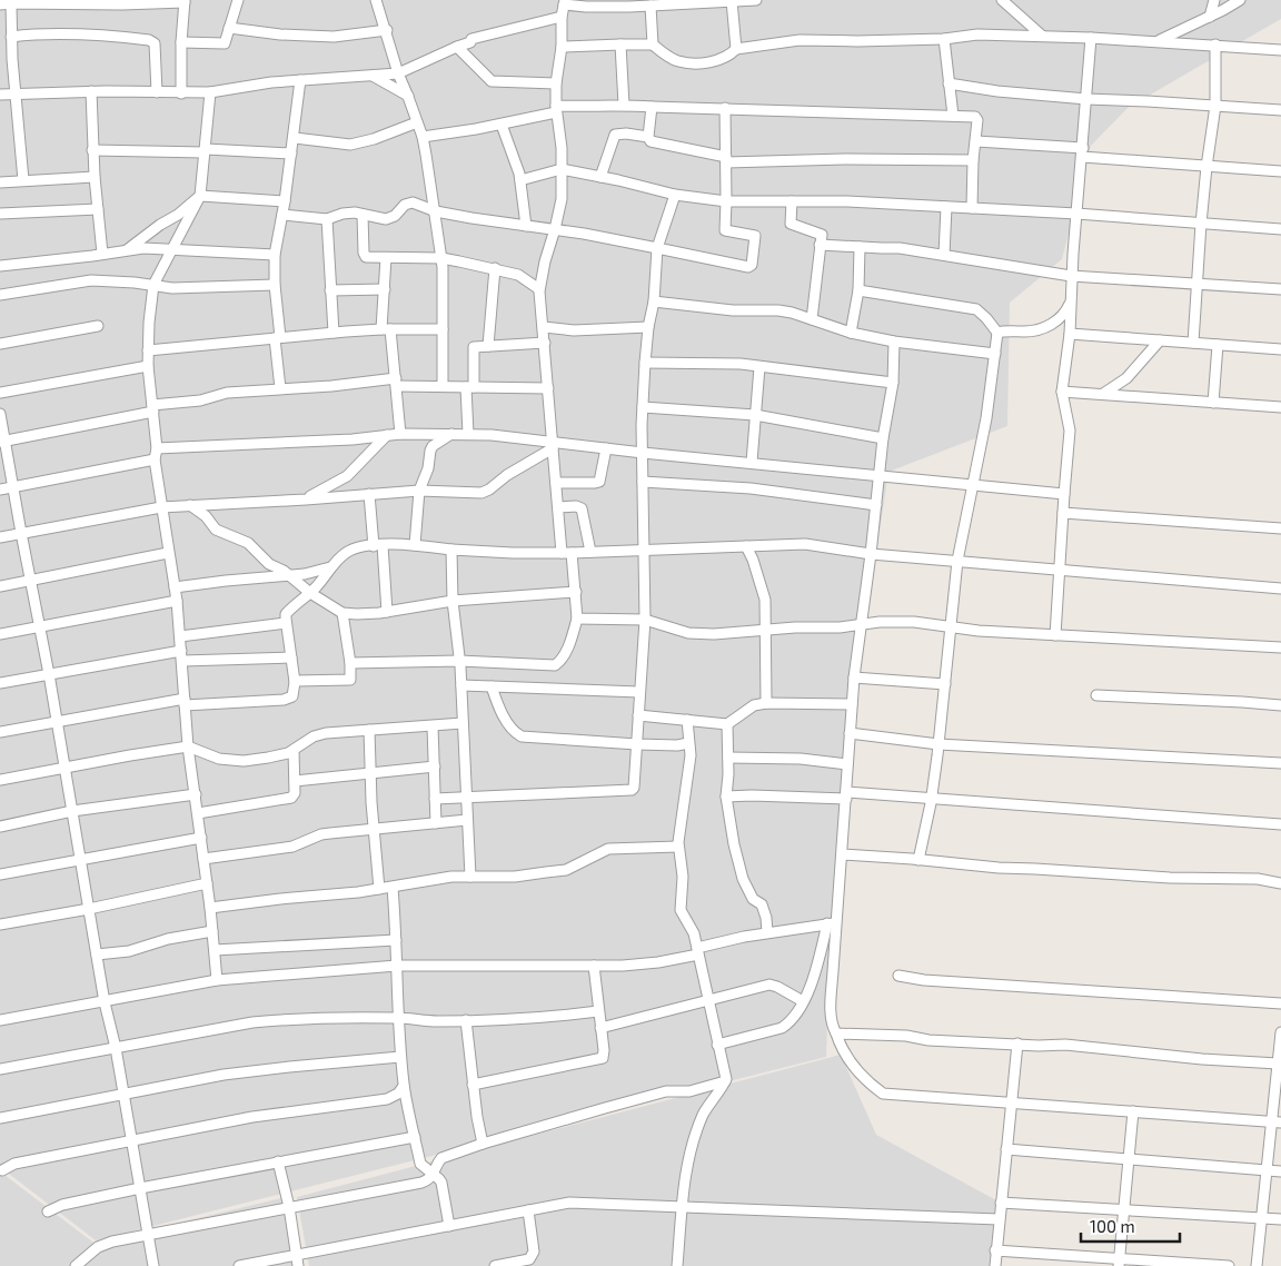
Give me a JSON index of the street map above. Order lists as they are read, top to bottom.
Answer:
{
  "scale_bar": "100 m"
}
